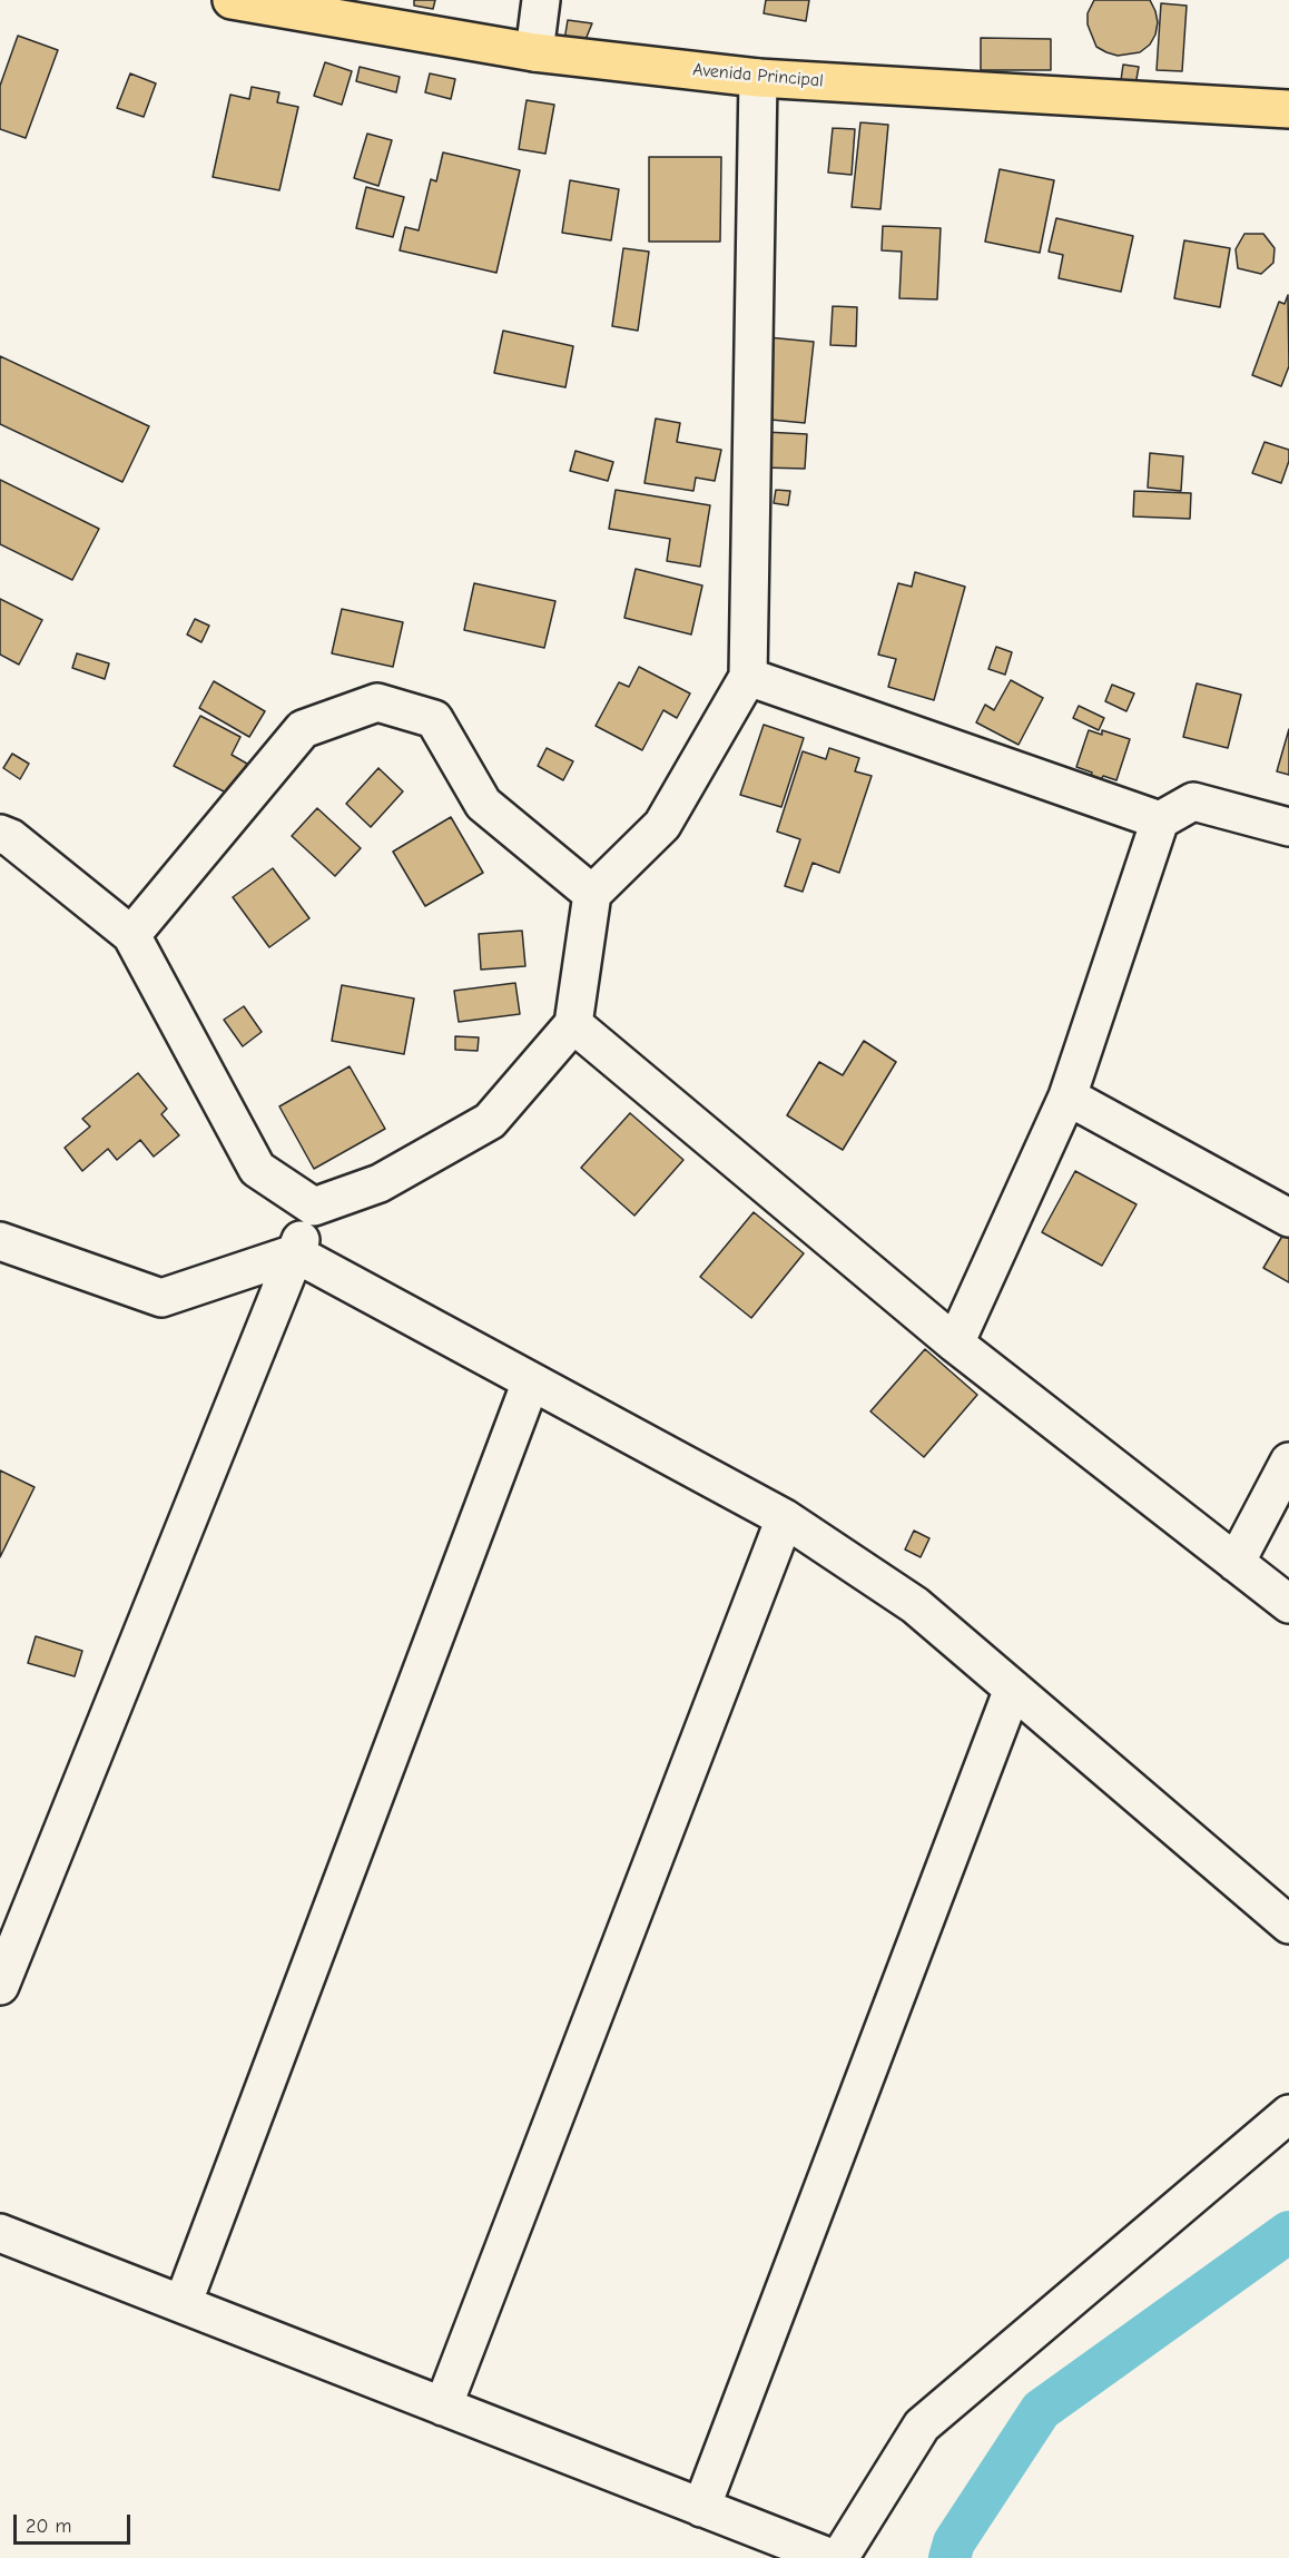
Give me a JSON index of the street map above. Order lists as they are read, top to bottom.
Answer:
{
  "streets": {
    "main road": ["Avenida Principal"]
  },
  "scale_bar": "20 m"
}
